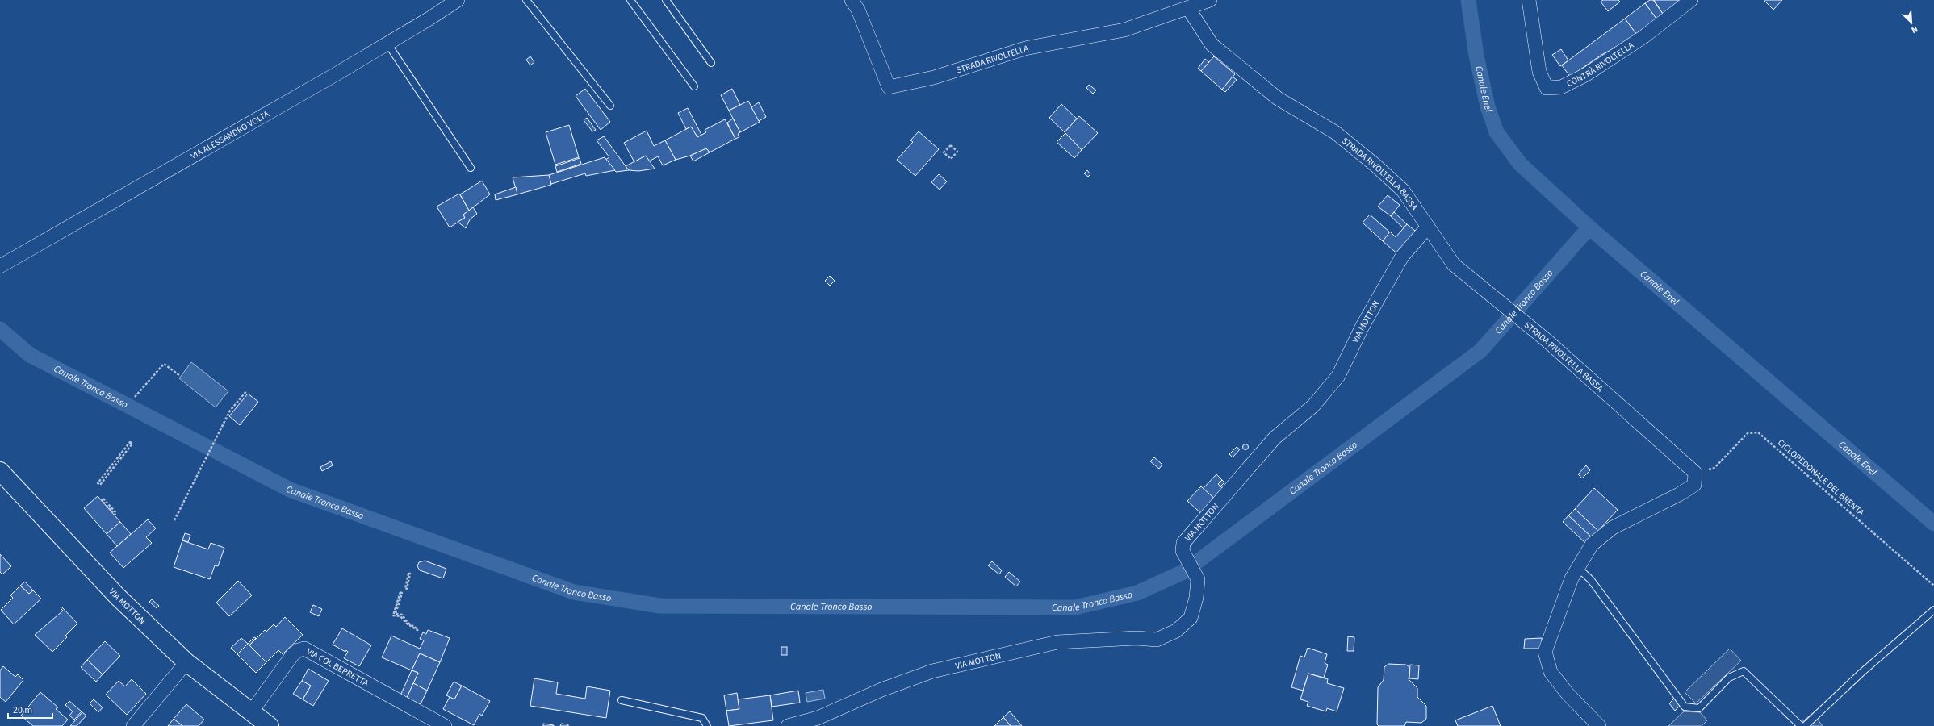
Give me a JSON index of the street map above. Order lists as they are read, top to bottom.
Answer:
{
  "streets": {
    "main road": ["VIA MOTTON"],
    "street": [
      "STRADA RIVOLTELLA",
      "CONTRÀ RIVOLTELLA",
      "VIA ALESSANDRO VOLTA",
      "STRADA RIVOLTELLA BASSA",
      "VIA COL BERRETTA"
    ],
    "path": ["CICLOPEDONALE DEL BRENTA"]
  },
  "crossings": [
    ["STRADA RIVOLTELLA", "STRADA RIVOLTELLA BASSA"],
    ["STRADA RIVOLTELLA BASSA", "VIA MOTTON"],
    ["STRADA RIVOLTELLA BASSA", "CICLOPEDONALE DEL BRENTA"],
    ["VIA MOTTON", "VIA COL BERRETTA"]
  ],
  "water": ["Canale Enel", "Canale Tronco Basso"],
  "scale_bar": "20 m",
  "north": "bottom right"
}
